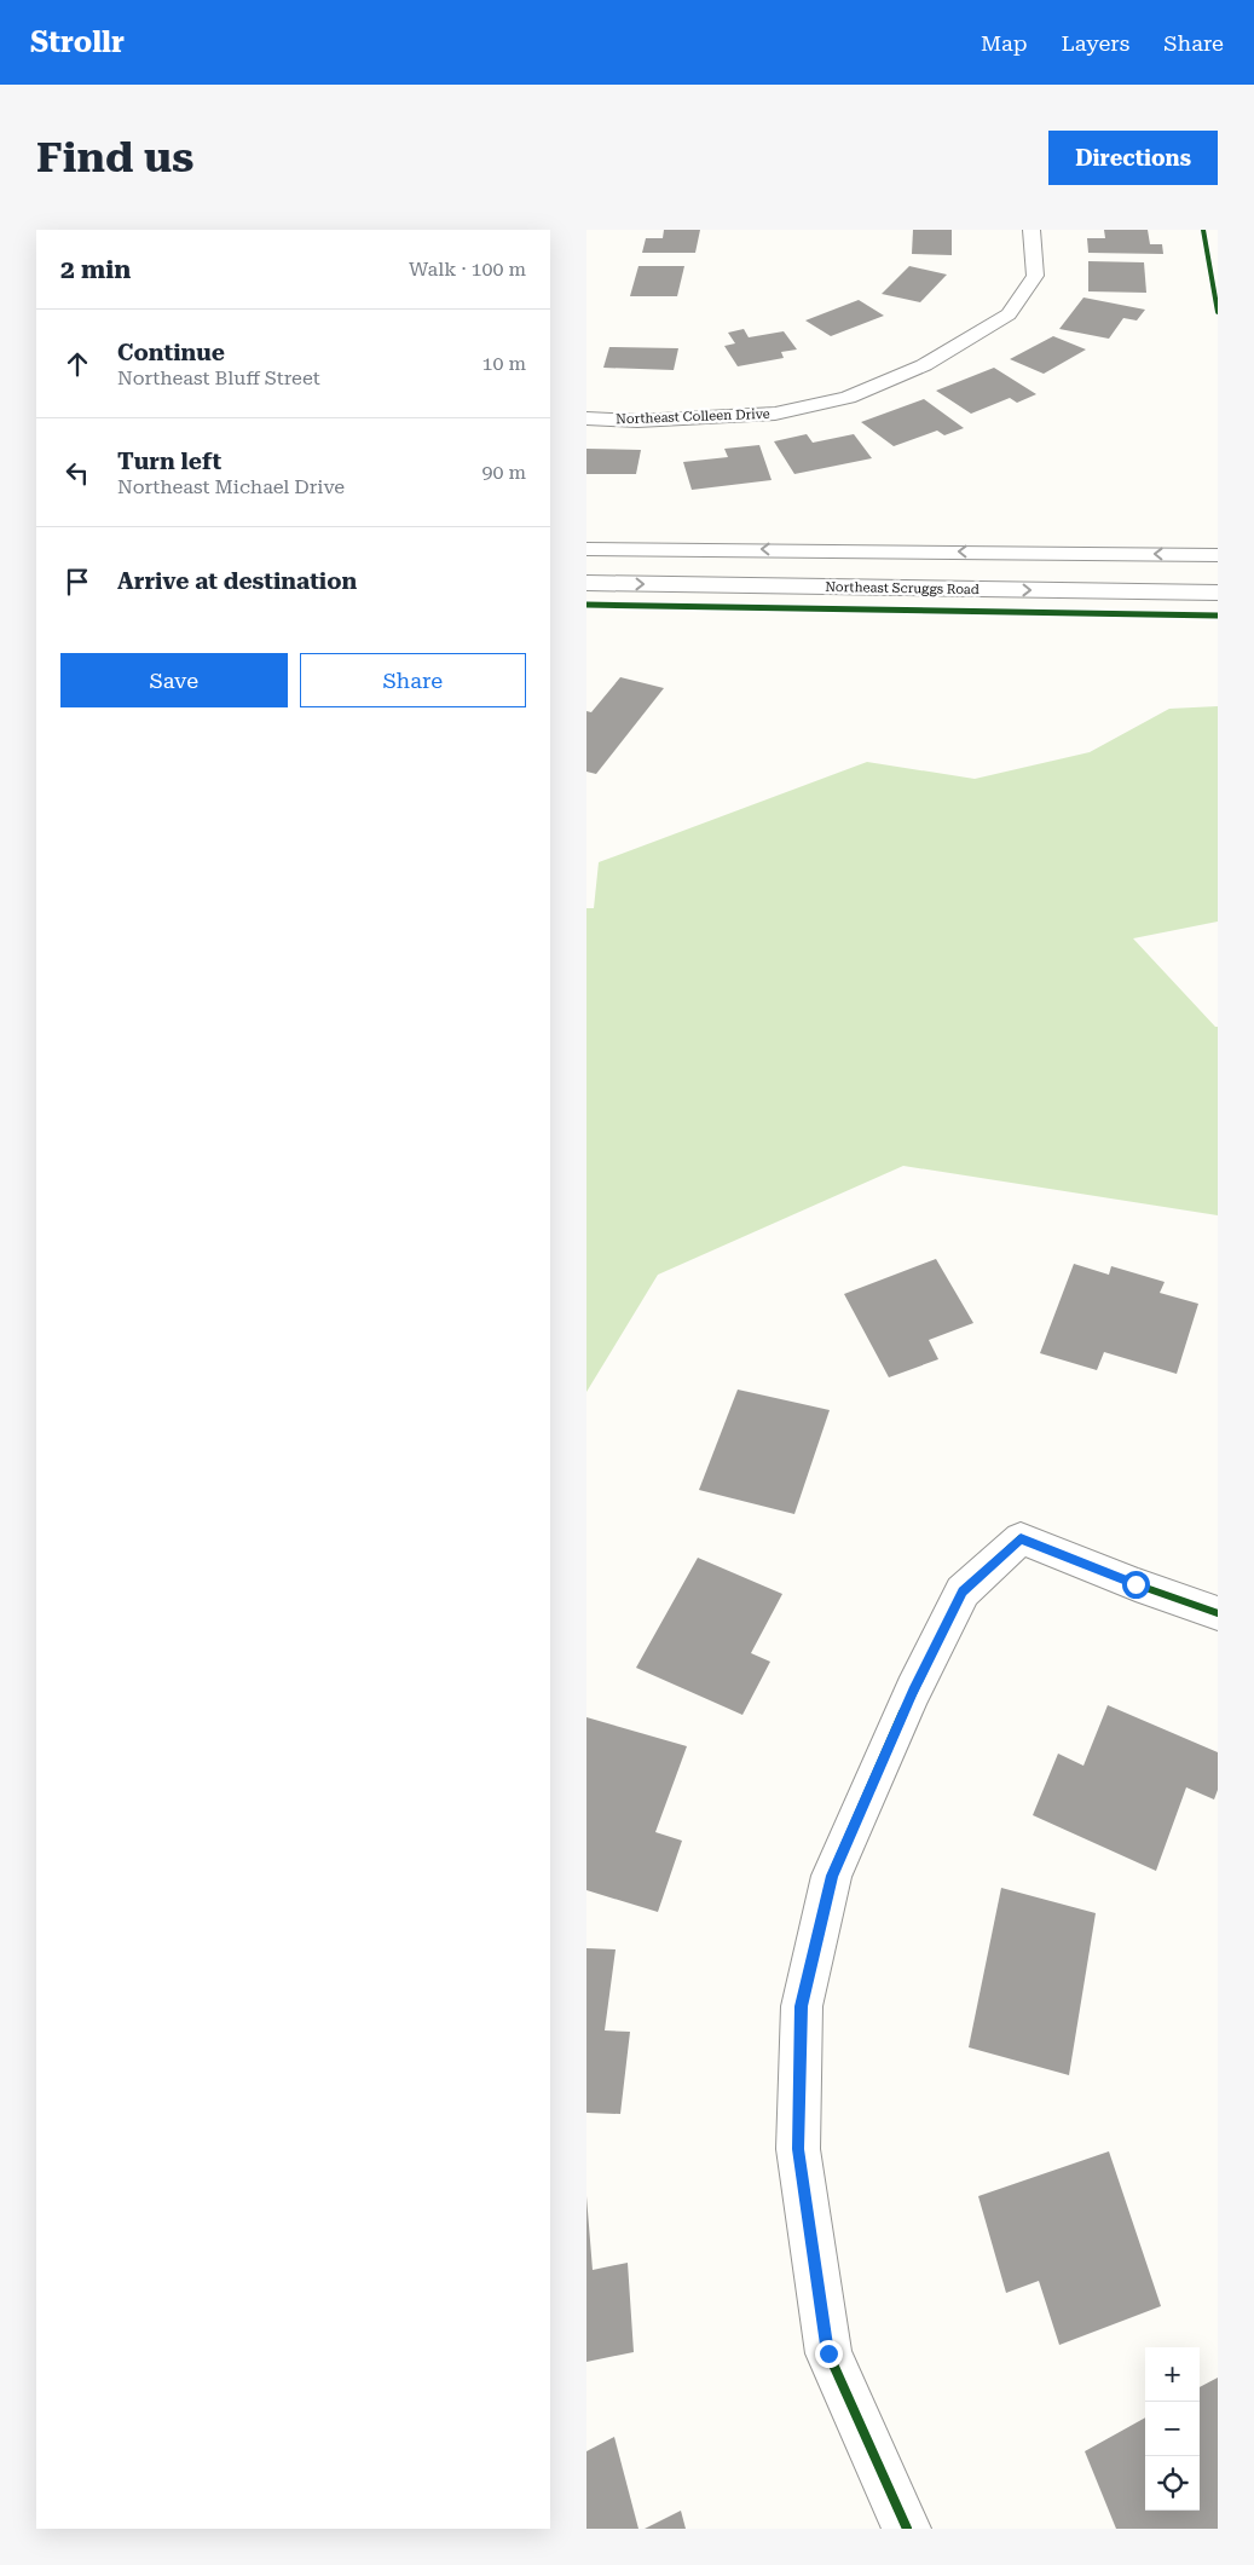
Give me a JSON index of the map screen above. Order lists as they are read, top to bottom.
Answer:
{
  "streets": {
    "street": ["Northeast Colleen Drive", "Northeast Scruggs Road"]
  },
  "page": {
    "header": "Strollr",
    "nav": ["Map", "Layers", "Share"],
    "buttons": [
      "Directions",
      ["Save", "Share"]
    ],
    "title": "Find us",
    "heading": ["2 min", "Walk · 100 m"],
    "list": [
      ["Continue", "Northeast Bluff Street", "10 m"],
      ["Turn left", "Northeast Michael Drive", "90 m"],
      "Arrive at destination"
    ],
    "map_buttons": ["+", "−"]
  }
}
